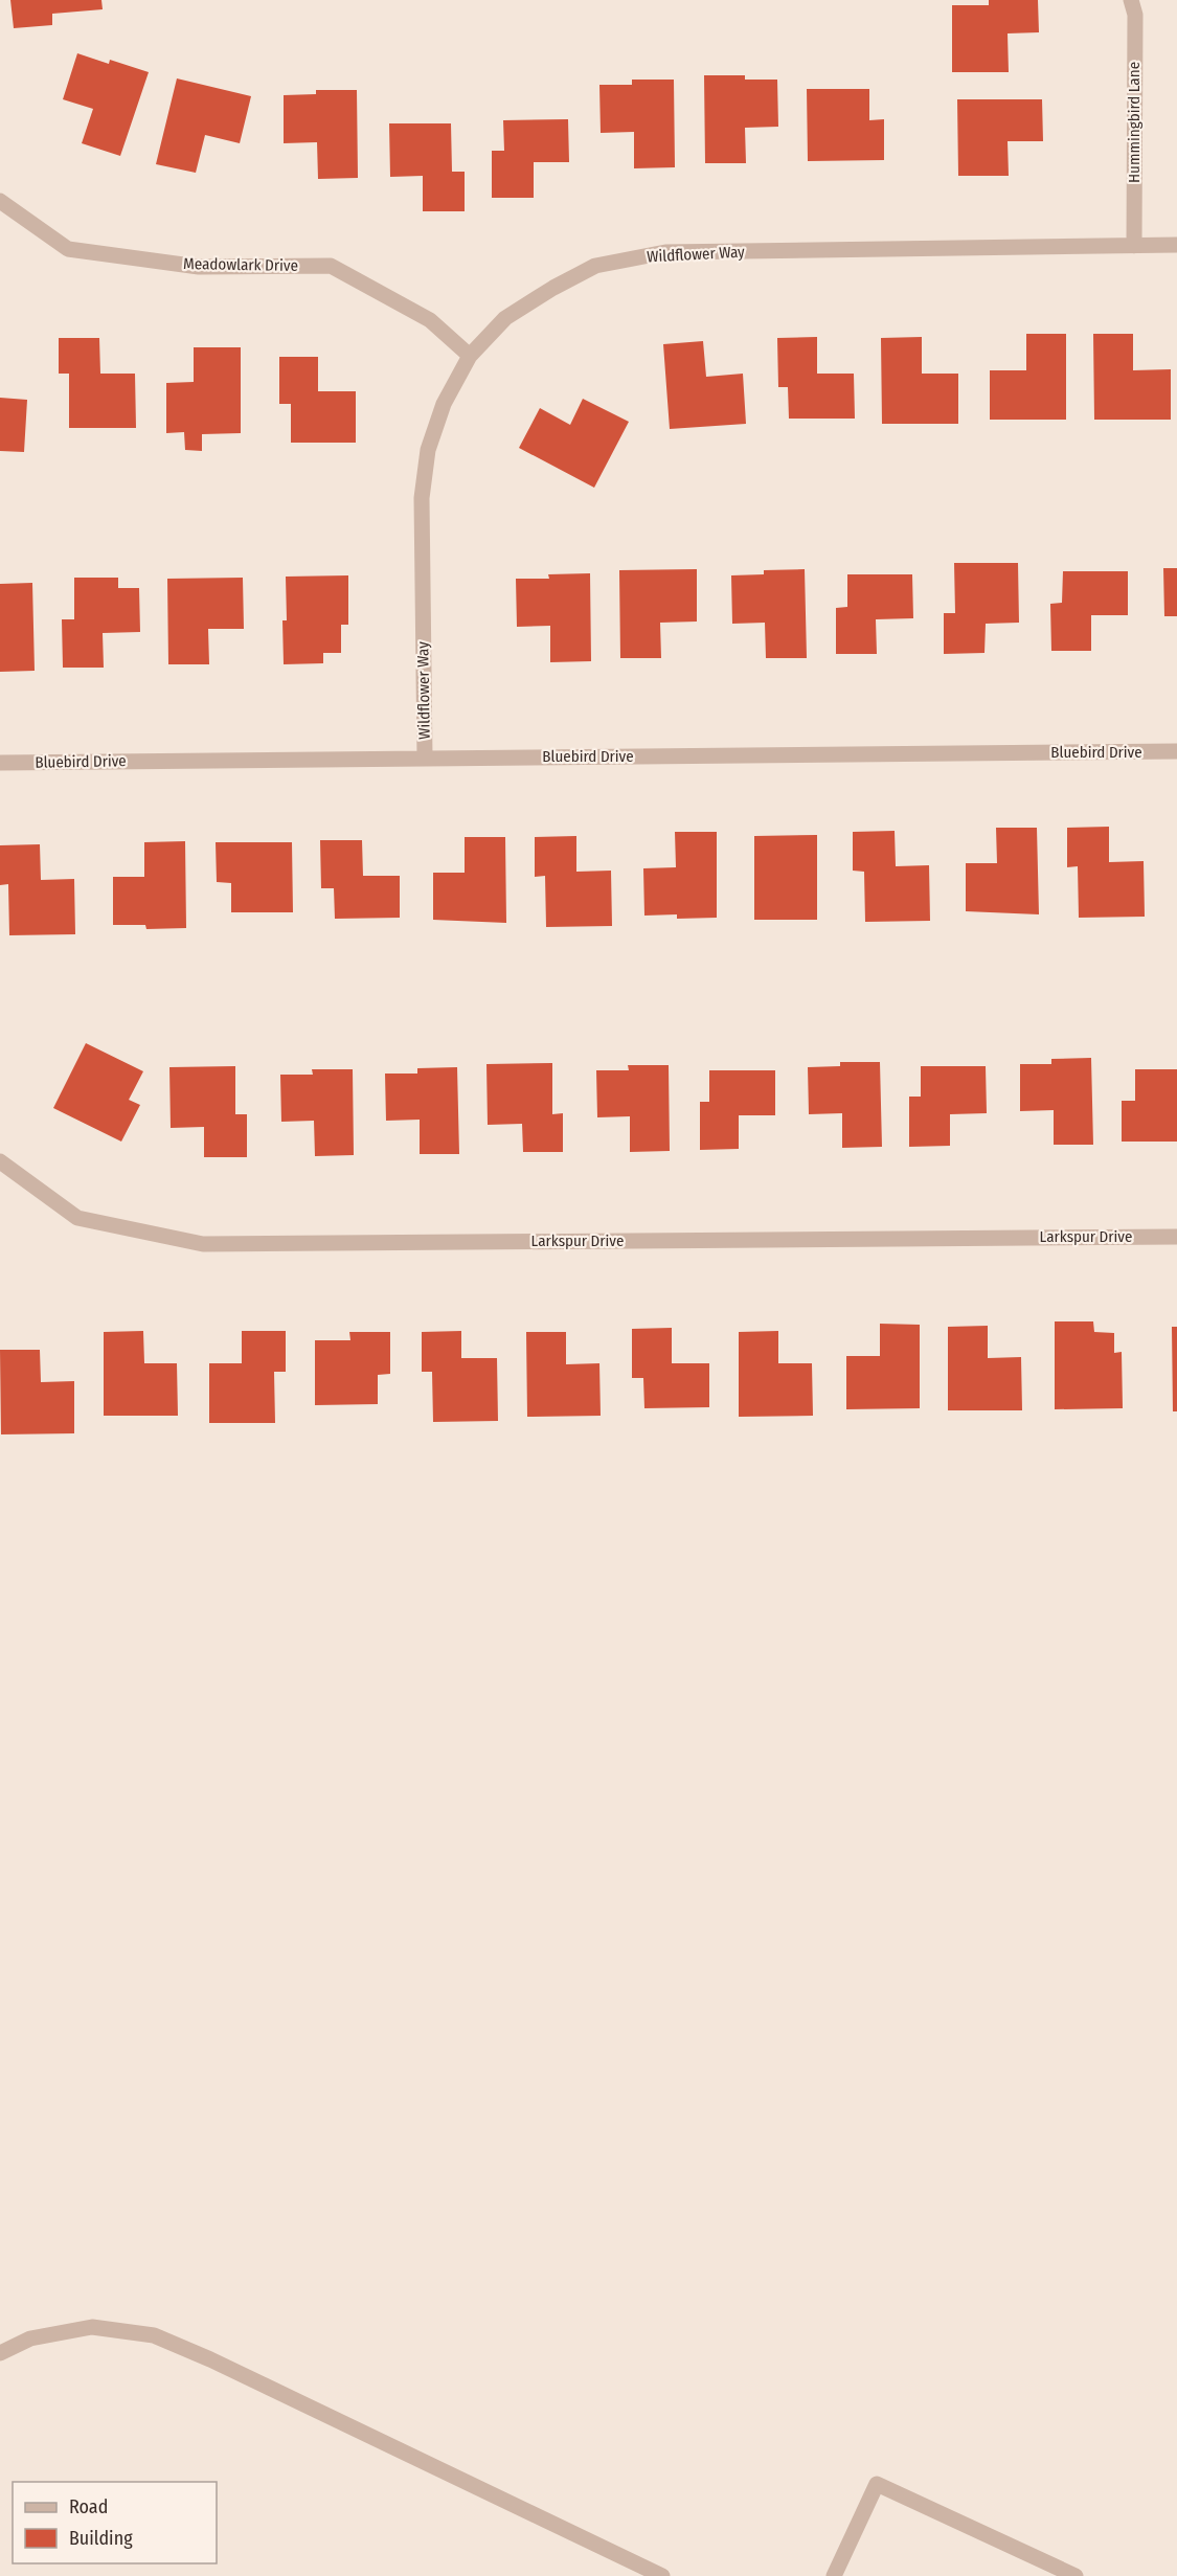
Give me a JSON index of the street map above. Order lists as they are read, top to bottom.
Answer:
{
  "streets": {
    "street": [
      "Hummingbird Lane",
      "Wildflower Way",
      "Meadowlark Drive",
      "Bluebird Drive",
      "Larkspur Drive"
    ]
  },
  "crossings": [
    ["Hummingbird Lane", "Wildflower Way"],
    ["Wildflower Way", "Meadowlark Drive"],
    ["Wildflower Way", "Bluebird Drive"]
  ],
  "legend": ["Road", "Building"]
}
